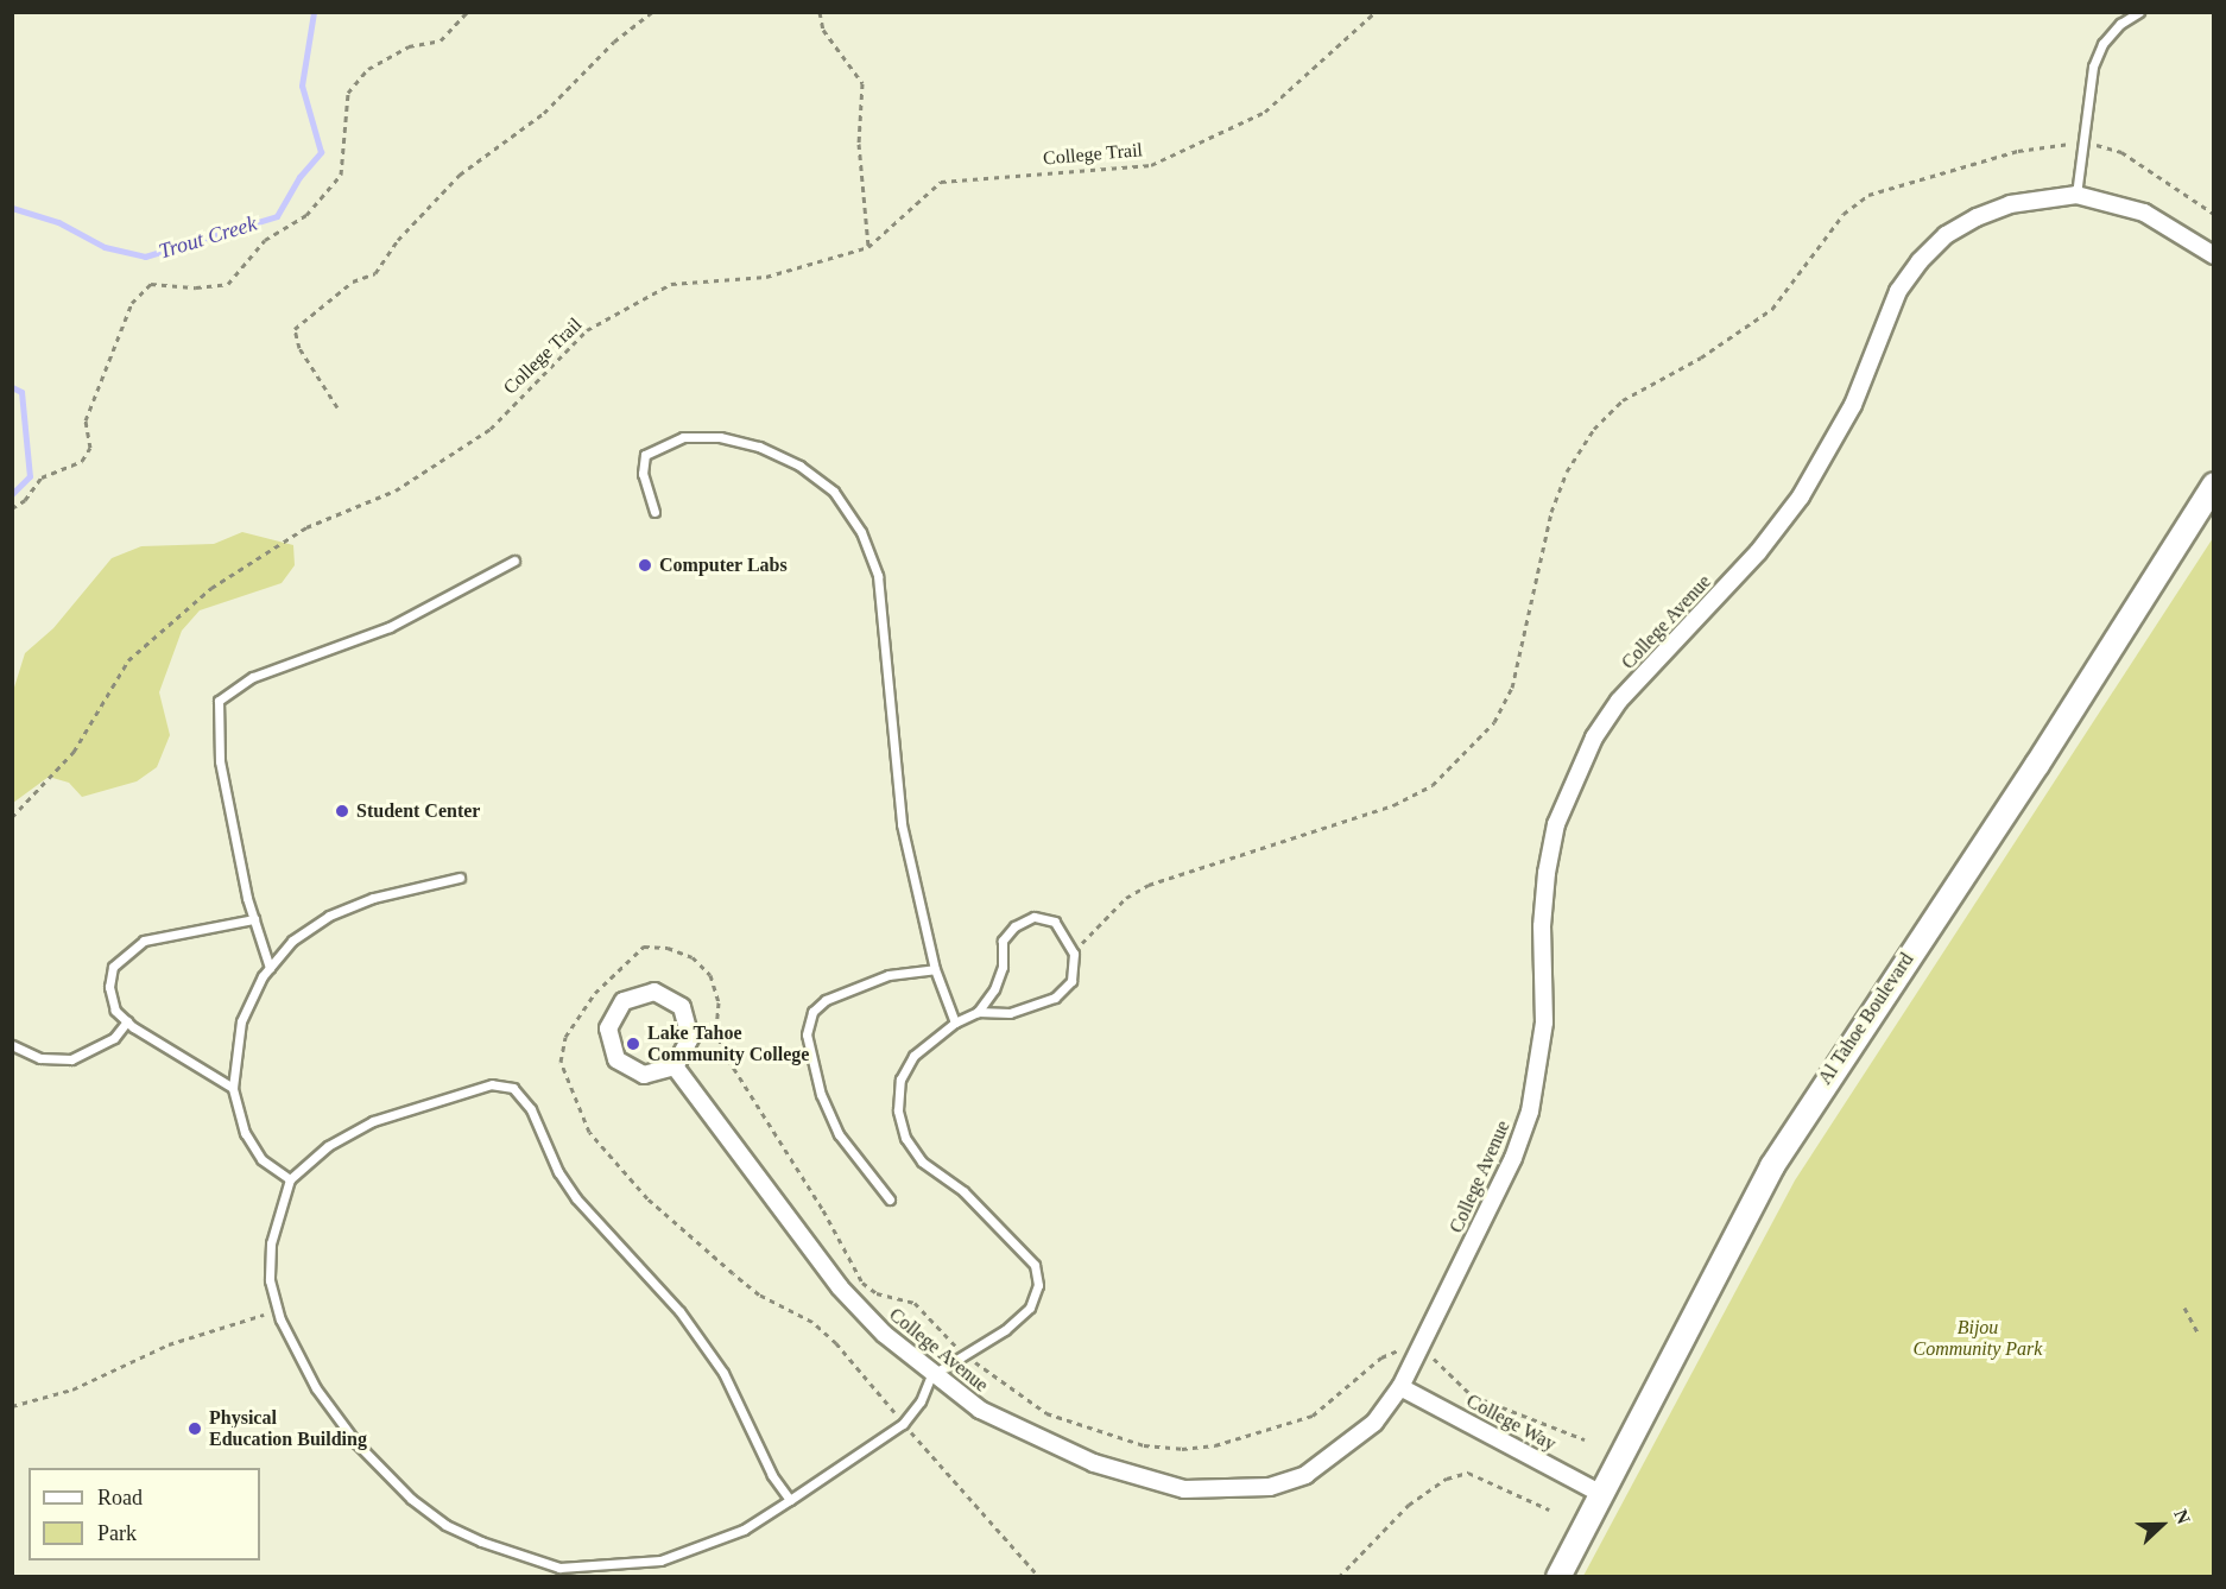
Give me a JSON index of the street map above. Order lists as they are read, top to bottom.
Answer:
{
  "streets": {
    "main road": ["Al Tahoe Boulevard"],
    "street": ["College Avenue", "College Way"],
    "path": ["College Trail"]
  },
  "crossings": [
    ["College Avenue", "College Way"],
    ["Al Tahoe Boulevard", "College Way"]
  ],
  "water": ["Trout Creek"],
  "parks": ["Bijou Community Park"],
  "places": [
    "Computer Labs",
    "Student Center",
    "Lake Tahoe Community College",
    "Physical Education Building"
  ],
  "legend": ["Road", "Park"],
  "north": "right"
}
